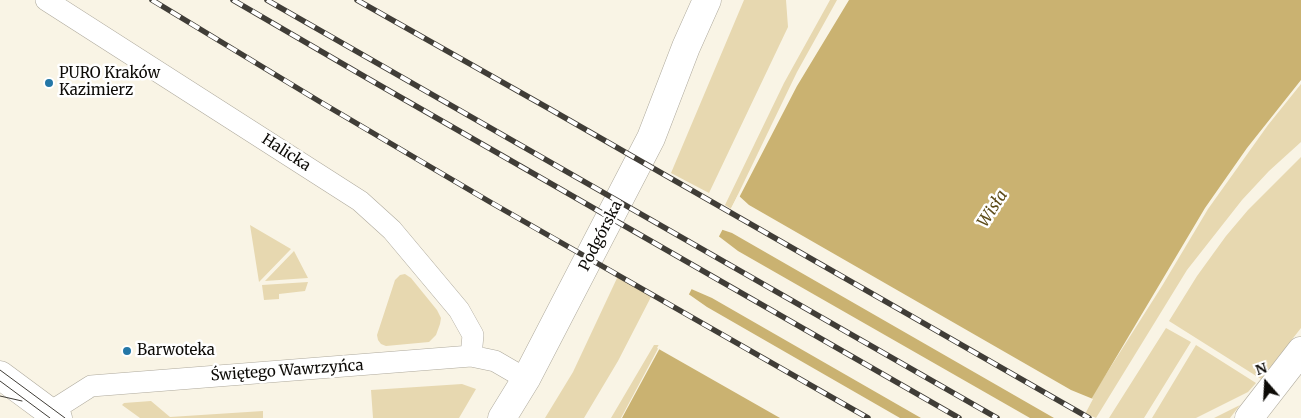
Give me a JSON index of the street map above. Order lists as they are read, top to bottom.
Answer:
{
  "streets": {
    "street": ["Halicka", "Podgórska", "Świętego Wawrzyńca"]
  },
  "crossings": [
    ["Halicka", "Świętego Wawrzyńca"],
    ["Podgórska", "Świętego Wawrzyńca"]
  ],
  "water": ["Wisła"],
  "places": ["PURO Kraków Kazimierz", "Barwoteka"],
  "north": "top"
}
